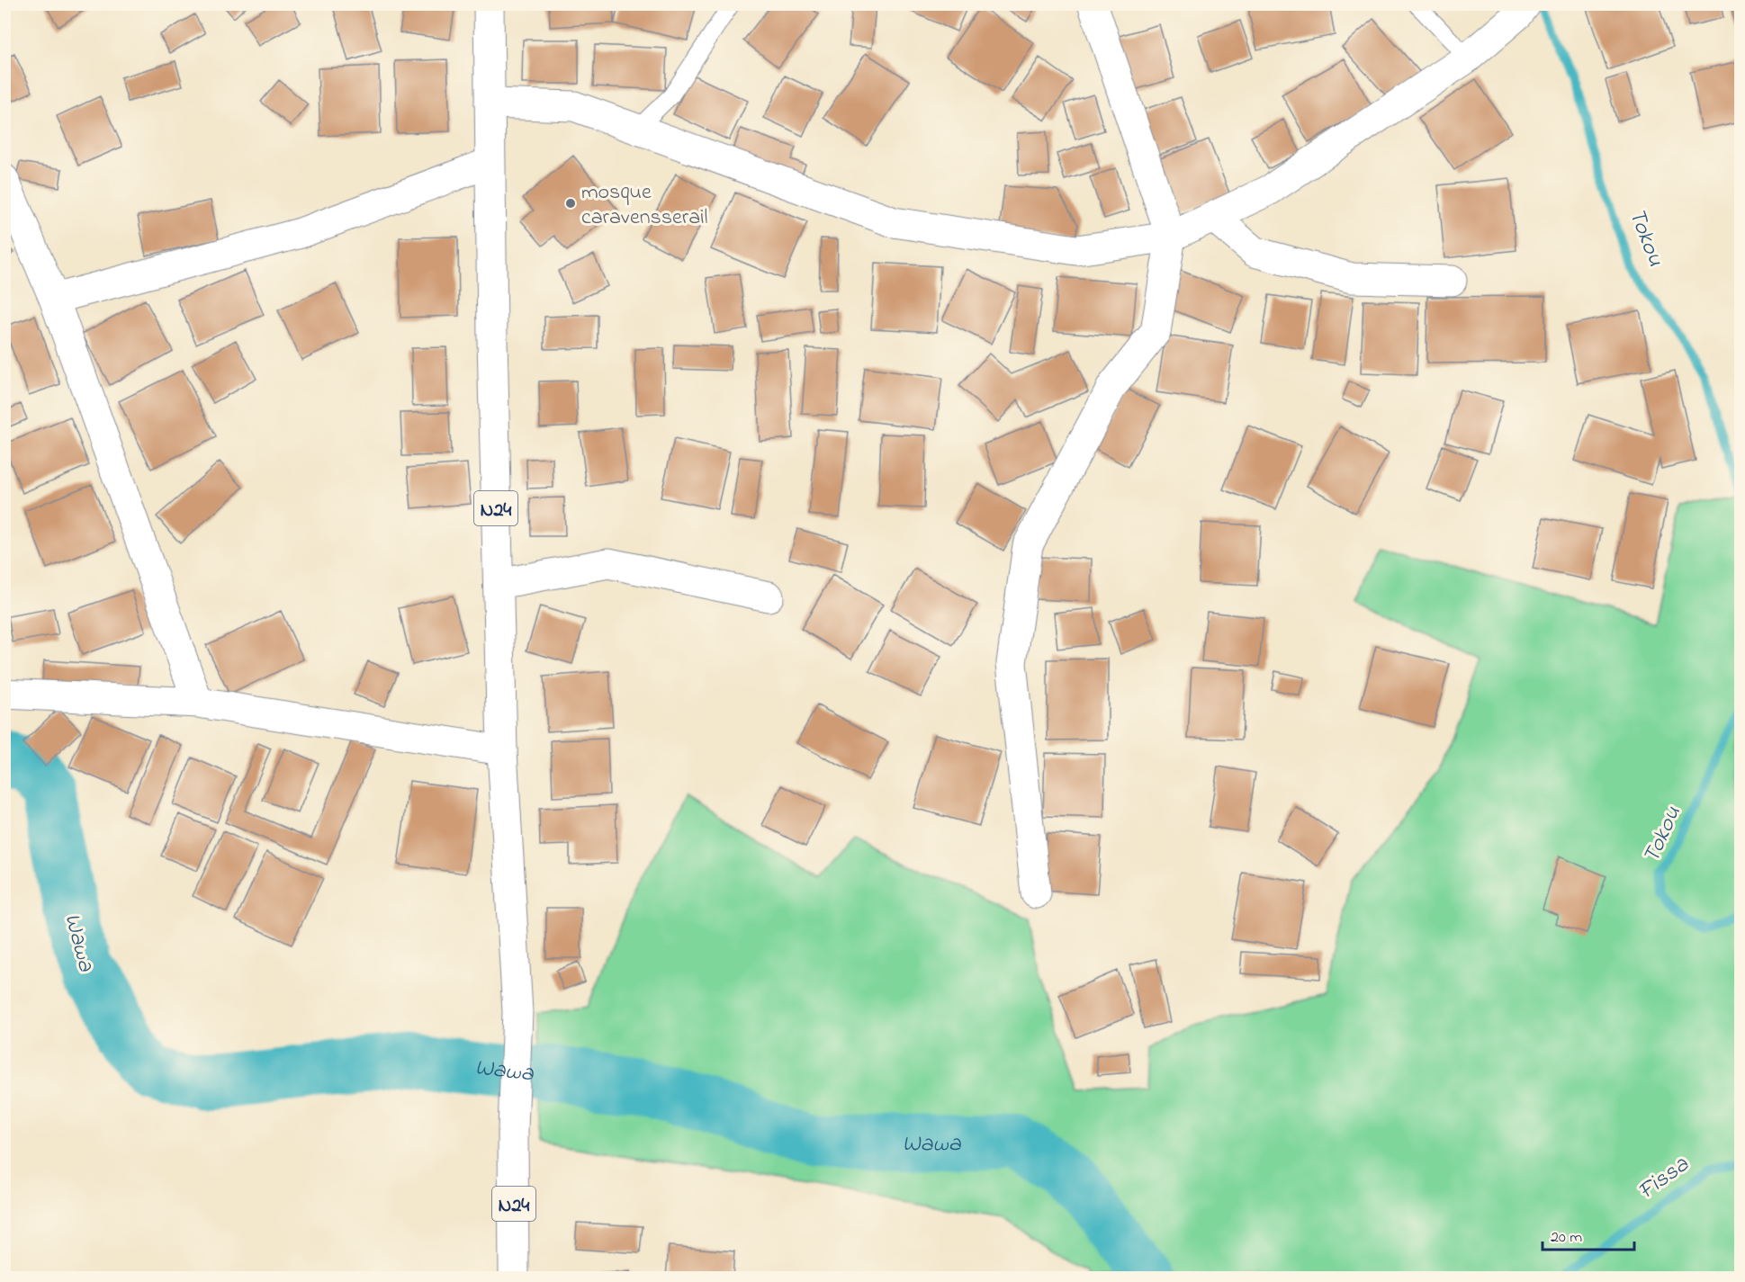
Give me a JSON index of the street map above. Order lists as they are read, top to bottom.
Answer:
{
  "streets": {
    "street": ["N24"]
  },
  "water": ["Tokou", "Wawa", "Fissa"],
  "places": ["mosque caravensserail"],
  "scale_bar": "20 m"
}
